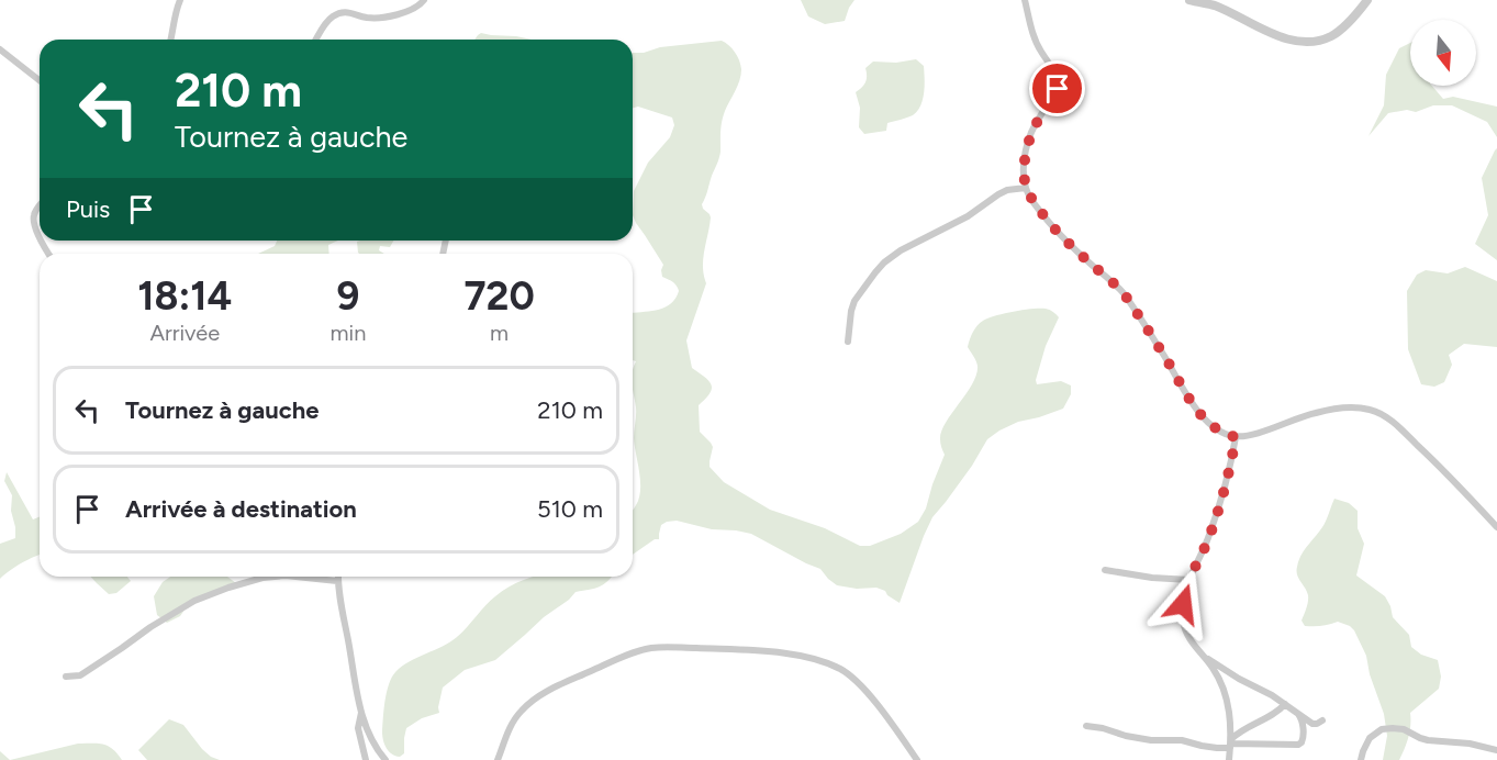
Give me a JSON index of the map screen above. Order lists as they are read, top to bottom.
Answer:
{
  "north": "bottom",
  "page": {
    "turn": ["210 m", "Tournez à gauche"],
    "then": "Puis",
    "eta": [
      "18:14",
      "Arrivée",
      "9",
      "min",
      "720",
      "m"
    ],
    "list": [
      {
        "name": "Tournez à gauche",
        "value": "210 m"
      },
      {
        "name": "Arrivée à destination",
        "value": "510 m"
      }
    ]
  }
}
